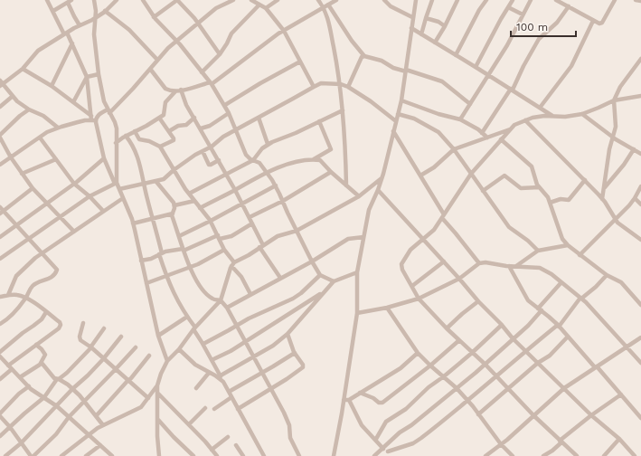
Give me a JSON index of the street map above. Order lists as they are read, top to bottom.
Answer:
{
  "scale_bar": "100 m"
}
